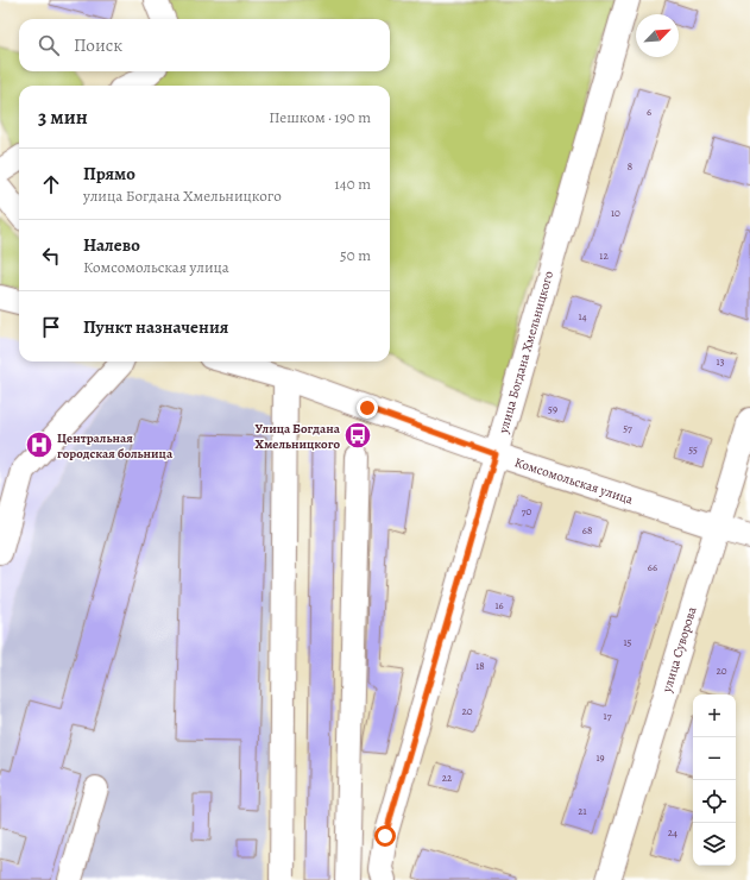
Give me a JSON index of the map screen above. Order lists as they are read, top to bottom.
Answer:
{
  "streets": {
    "street": ["улица Богдана Хмельницкого", "Комсомольская улица", "улица Суворова"]
  },
  "crossings": [
    ["улица Богдана Хмельницкого", "Комсомольская улица"],
    ["Комсомольская улица", "улица Суворова"]
  ],
  "places": {
    "bus stop": ["Улица Богдана Хмельницкого"],
    "hospital": ["Центральная городская больница"]
  },
  "house_numbers": [
    "6",
    "8",
    "10",
    "12",
    "14",
    "13",
    "59",
    "57",
    "55",
    "70",
    "68",
    "66",
    "16",
    "15",
    "18",
    "20",
    "20",
    "17",
    "19",
    "22",
    "21",
    "24"
  ],
  "north": "top right",
  "page": {
    "search": "Поиск",
    "heading": ["3 мин", "Пешком · 190 m"],
    "list": [
      ["Прямо", "улица Богдана Хмельницкого", "140 m"],
      ["Налево", "Комсомольская улица", "50 m"],
      "Пункт назначения"
    ],
    "map_buttons": ["+", "−"]
  }
}
